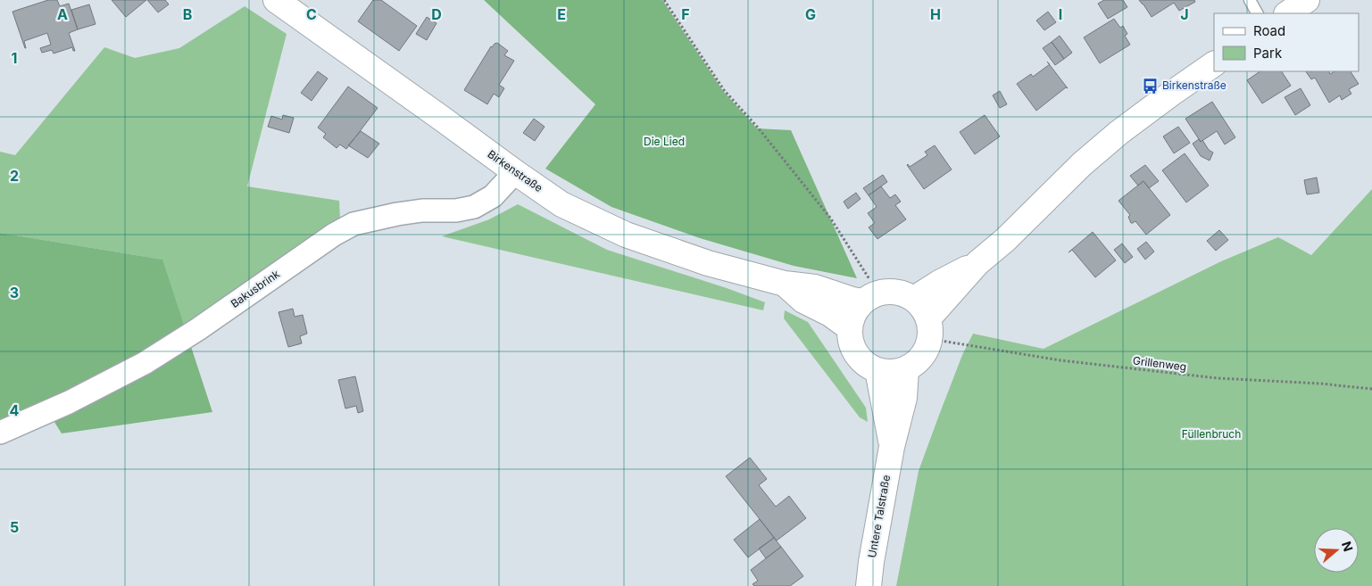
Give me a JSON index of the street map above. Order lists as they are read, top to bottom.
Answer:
{
  "streets": {
    "street": ["Birkenstraße", "Bakusbrink", "Untere Talstraße"],
    "path": ["Grillenweg"]
  },
  "crossings": [
    ["Birkenstraße", "Bakusbrink"],
    ["Birkenstraße", "Grillenweg"],
    ["Birkenstraße", "Untere Talstraße"],
    ["Grillenweg", "Untere Talstraße"]
  ],
  "parks": ["Die Lied", "Füllenbruch"],
  "places": {
    "bus stop": ["Birkenstraße"]
  },
  "legend": ["Road", "Park"],
  "north": "right",
  "grid": {
    "columns": [
      "A",
      "B",
      "C",
      "D",
      "E",
      "F",
      "G",
      "H",
      "I",
      "J"
    ],
    "rows": [
      "1",
      "2",
      "3",
      "4",
      "5"
    ]
  }
}
